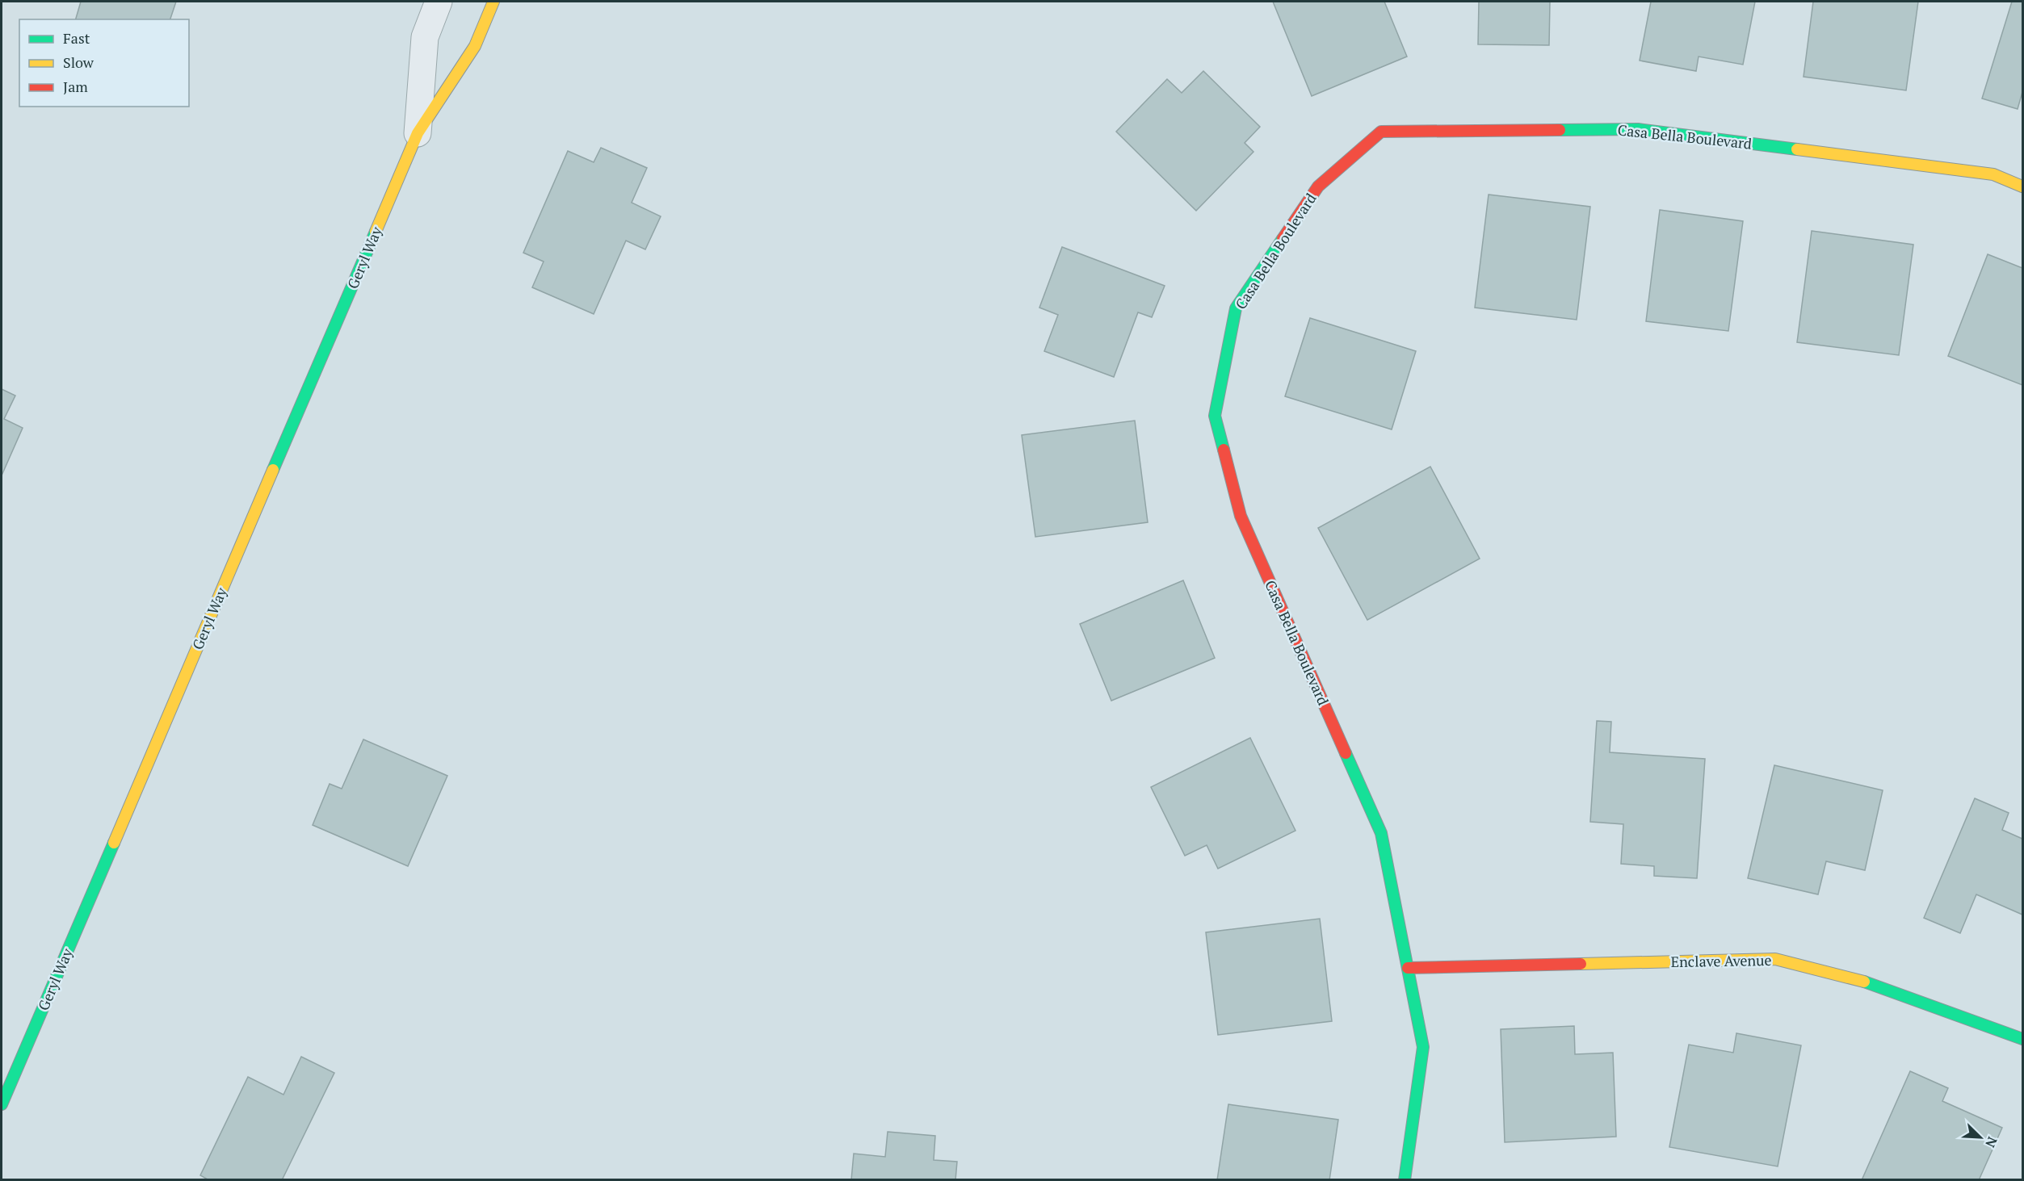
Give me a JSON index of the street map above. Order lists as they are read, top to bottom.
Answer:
{
  "streets": {
    "street": ["Casa Bella Boulevard", "Geryl Way", "Enclave Avenue"]
  },
  "crossings": [
    ["Casa Bella Boulevard", "Enclave Avenue"]
  ],
  "legend": ["Fast", "Slow", "Jam"],
  "north": "bottom right"
}
